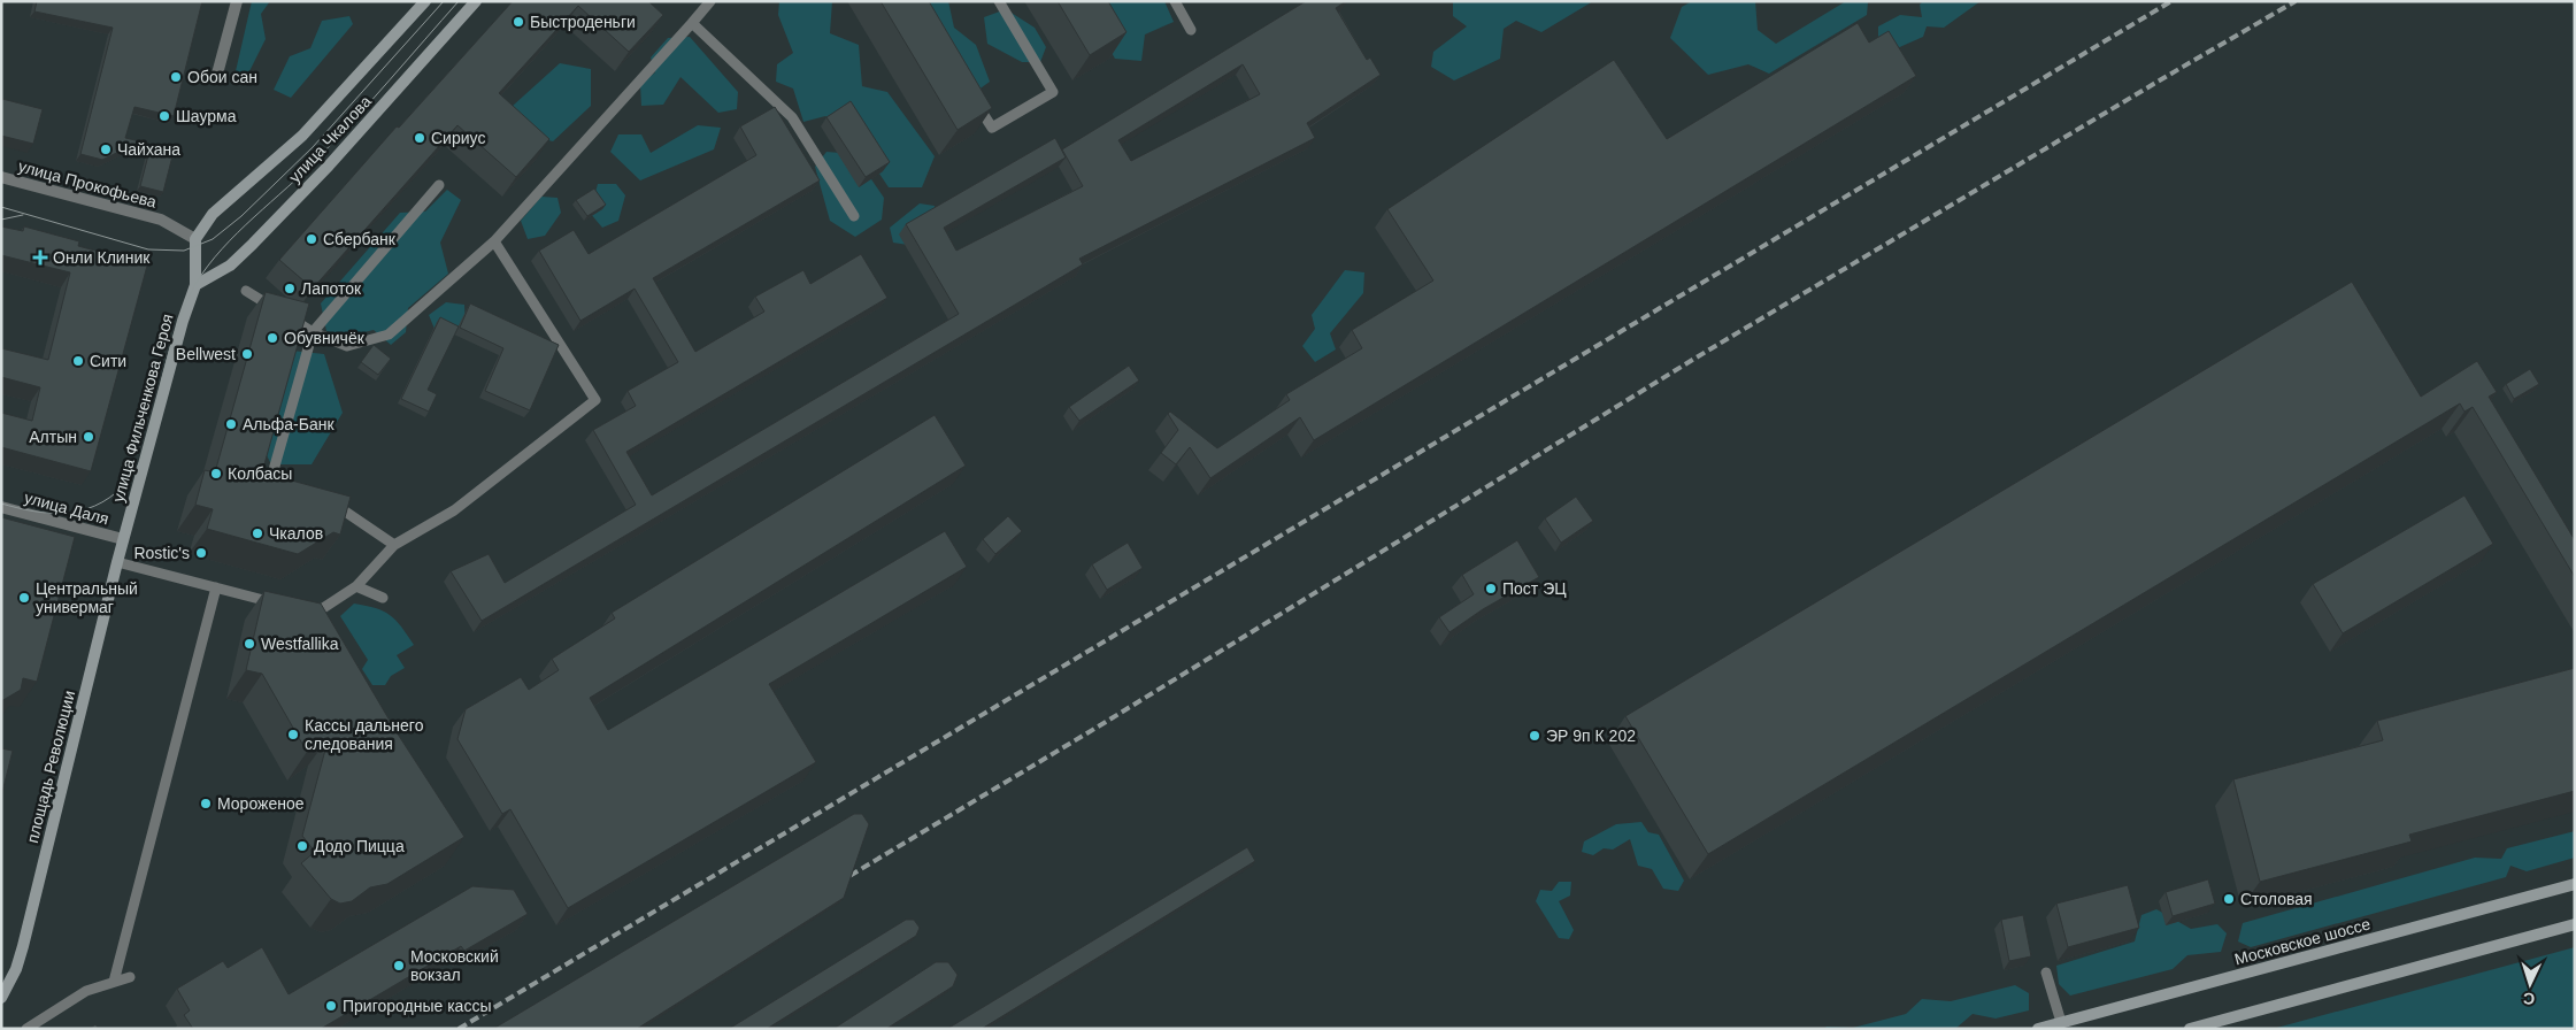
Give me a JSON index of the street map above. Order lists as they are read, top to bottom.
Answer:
{
  "streets": {
    "main road": [
      "улица Чкалова",
      "улица Фильченкова Героя",
      "площадь Революции",
      "Московское шоссе"
    ],
    "street": ["улица Прокофьева", "улица Даля"]
  },
  "crossings": [
    ["улица Чкалова", "улица Прокофьева"],
    ["улица Чкалова", "улица Фильченкова Героя"],
    ["улица Прокофьева", "улица Фильченкова Героя"],
    ["улица Фильченкова Героя", "улица Даля"],
    ["улица Фильченкова Героя", "площадь Революции"],
    ["улица Даля", "площадь Революции"]
  ],
  "places": {
    "other": [
      "Быстроденьги",
      "Обои сан",
      "Шаурма",
      "Сириус",
      "Чайхана",
      "Сбербанк",
      "Лапоток",
      "Обувничёк",
      "Bellwest",
      "Сити",
      "Альфа-Банк",
      "Алтын",
      "Колбасы",
      "Чкалов",
      "Rostic's",
      "Пост ЭЦ",
      "Центральный универмаг",
      "Westfallika",
      "Кассы дальнего следования",
      "ЭР 9п К 202",
      "Мороженое",
      "Додо Пицца",
      "Столовая",
      "Московский вокзал",
      "Пригородные кассы"
    ],
    "health": ["Онли Клиник"]
  },
  "north": "bottom"
}
